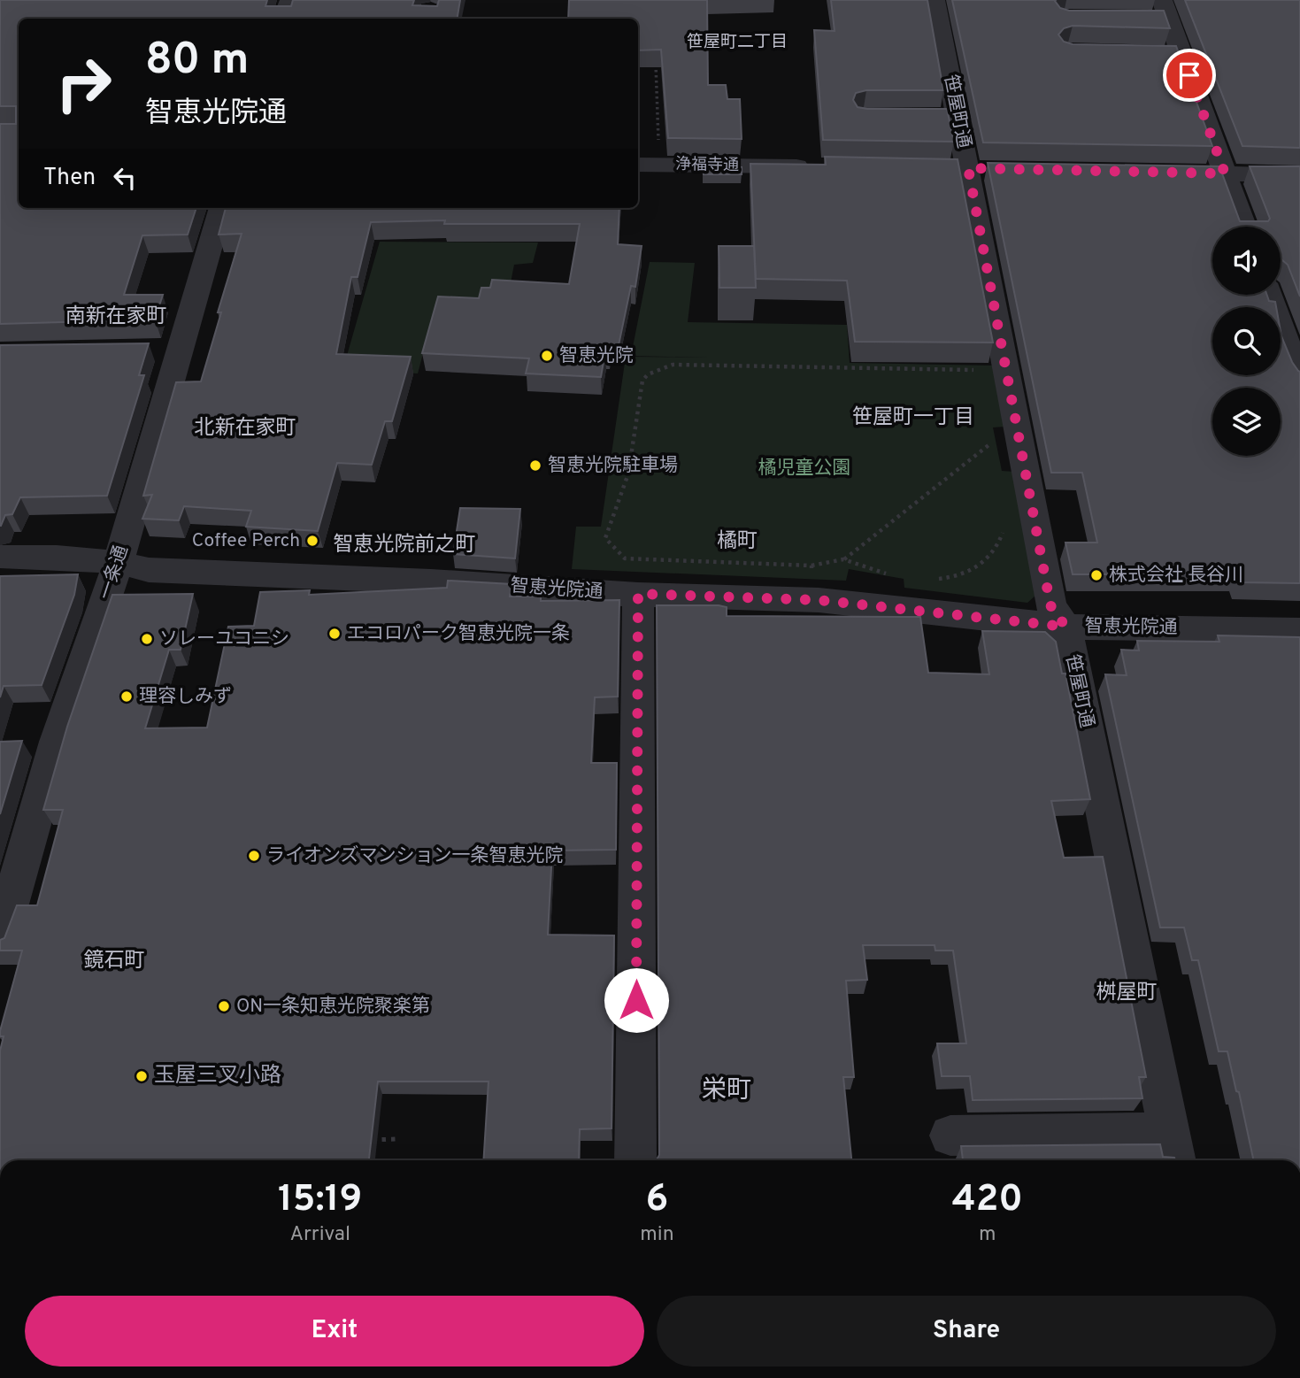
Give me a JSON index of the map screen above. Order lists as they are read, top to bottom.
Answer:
{
  "streets": {
    "street": [
      "笹屋町通",
      "浄福寺通",
      "一条通",
      "智恵光院通"
    ]
  },
  "crossings": [
    ["笹屋町通", "智恵光院通"],
    ["一条通", "智恵光院通"]
  ],
  "districts": [
    "笹屋町二丁目",
    "南新在家町",
    "笹屋町一丁目",
    "北新在家町",
    "橘町",
    "智恵光院前之町",
    "鏡石町",
    "桝屋町",
    "栄町"
  ],
  "parks": ["橘児童公園"],
  "places": [
    "智恵光院",
    "智恵光院駐車場",
    "Coffee Perch",
    "株式会社 長谷川",
    "エコロパーク智恵光院一条",
    "ソレーユコニシ",
    "理容しみず",
    "ライオンズマンション一条智恵光院",
    "ON一条知恵光院聚楽第",
    "玉屋三叉小路"
  ],
  "page": {
    "turn": ["80 m", "智恵光院通"],
    "then": "Then",
    "eta": [
      "15:19",
      "Arrival",
      "6",
      "min",
      "420",
      "m"
    ],
    "buttons": ["Exit", "Share"]
  }
}
